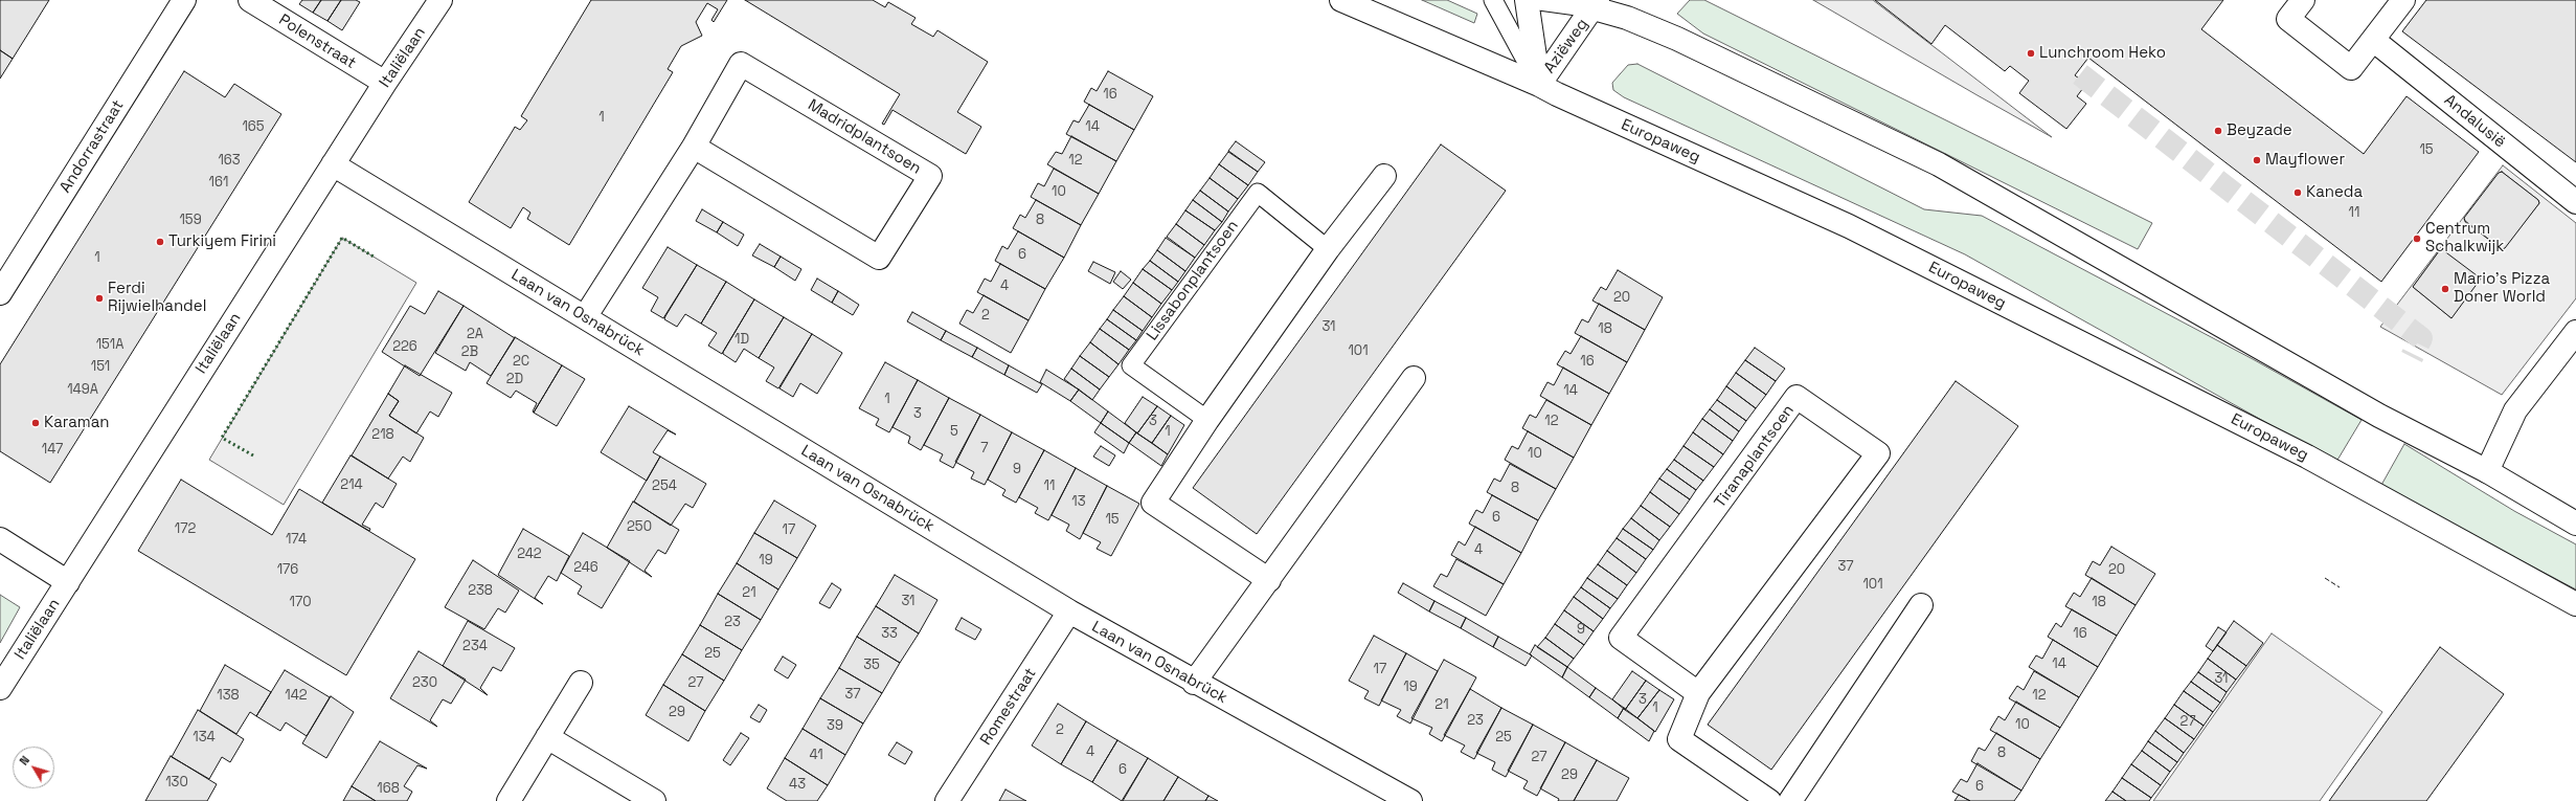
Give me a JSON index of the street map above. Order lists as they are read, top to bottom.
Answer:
{
  "streets": {
    "street": [
      "Polenstraat",
      "Aziëweg",
      "Italiëlaan",
      "Andalusië",
      "Madridplantsoen",
      "Europaweg",
      "Andorrastraat",
      "Laan van Osnabrück",
      "Tiranaplantsoen",
      "Romestraat"
    ],
    "lane": ["Lissabonplantsoen"]
  },
  "crossings": [
    ["Polenstraat", "Italiëlaan"],
    ["Aziëweg", "Europaweg"],
    ["Italiëlaan", "Laan van Osnabrück"],
    ["Madridplantsoen", "Laan van Osnabrück"],
    ["Laan van Osnabrück", "Romestraat"]
  ],
  "places": [
    "Lunchroom Heko",
    "Beyzade",
    "Mayflower",
    "Kaneda",
    "Centrum Schalkwijk",
    "Turkiyem Firini",
    "Mario's Pizza Doner World",
    "Ferdi Rijwielhandel",
    "Karaman"
  ],
  "house_numbers": [
    "16",
    "1",
    "165",
    "14",
    "15",
    "163",
    "12",
    "161",
    "10",
    "11",
    "159",
    "8",
    "6",
    "1",
    "4",
    "20",
    "2",
    "31",
    "18",
    "2A",
    "1D",
    "151A",
    "226",
    "101",
    "2B",
    "2C",
    "16",
    "151",
    "2D",
    "149A",
    "14",
    "1",
    "3",
    "3",
    "12",
    "5",
    "1",
    "218",
    "7",
    "147",
    "10",
    "9",
    "214",
    "254",
    "11",
    "8",
    "13",
    "6",
    "15",
    "250",
    "172",
    "17",
    "174",
    "4",
    "242",
    "19",
    "37",
    "246",
    "176",
    "20",
    "101",
    "238",
    "21",
    "31",
    "170",
    "18",
    "23",
    "9",
    "33",
    "16",
    "234",
    "25",
    "14",
    "35",
    "17",
    "31",
    "230",
    "27",
    "19",
    "37",
    "138",
    "142",
    "12",
    "3",
    "21",
    "1",
    "29",
    "23",
    "27",
    "10",
    "39",
    "2",
    "134",
    "25",
    "4",
    "8",
    "41",
    "27",
    "6",
    "29",
    "130",
    "43",
    "6",
    "168"
  ],
  "north": "top left"
}
